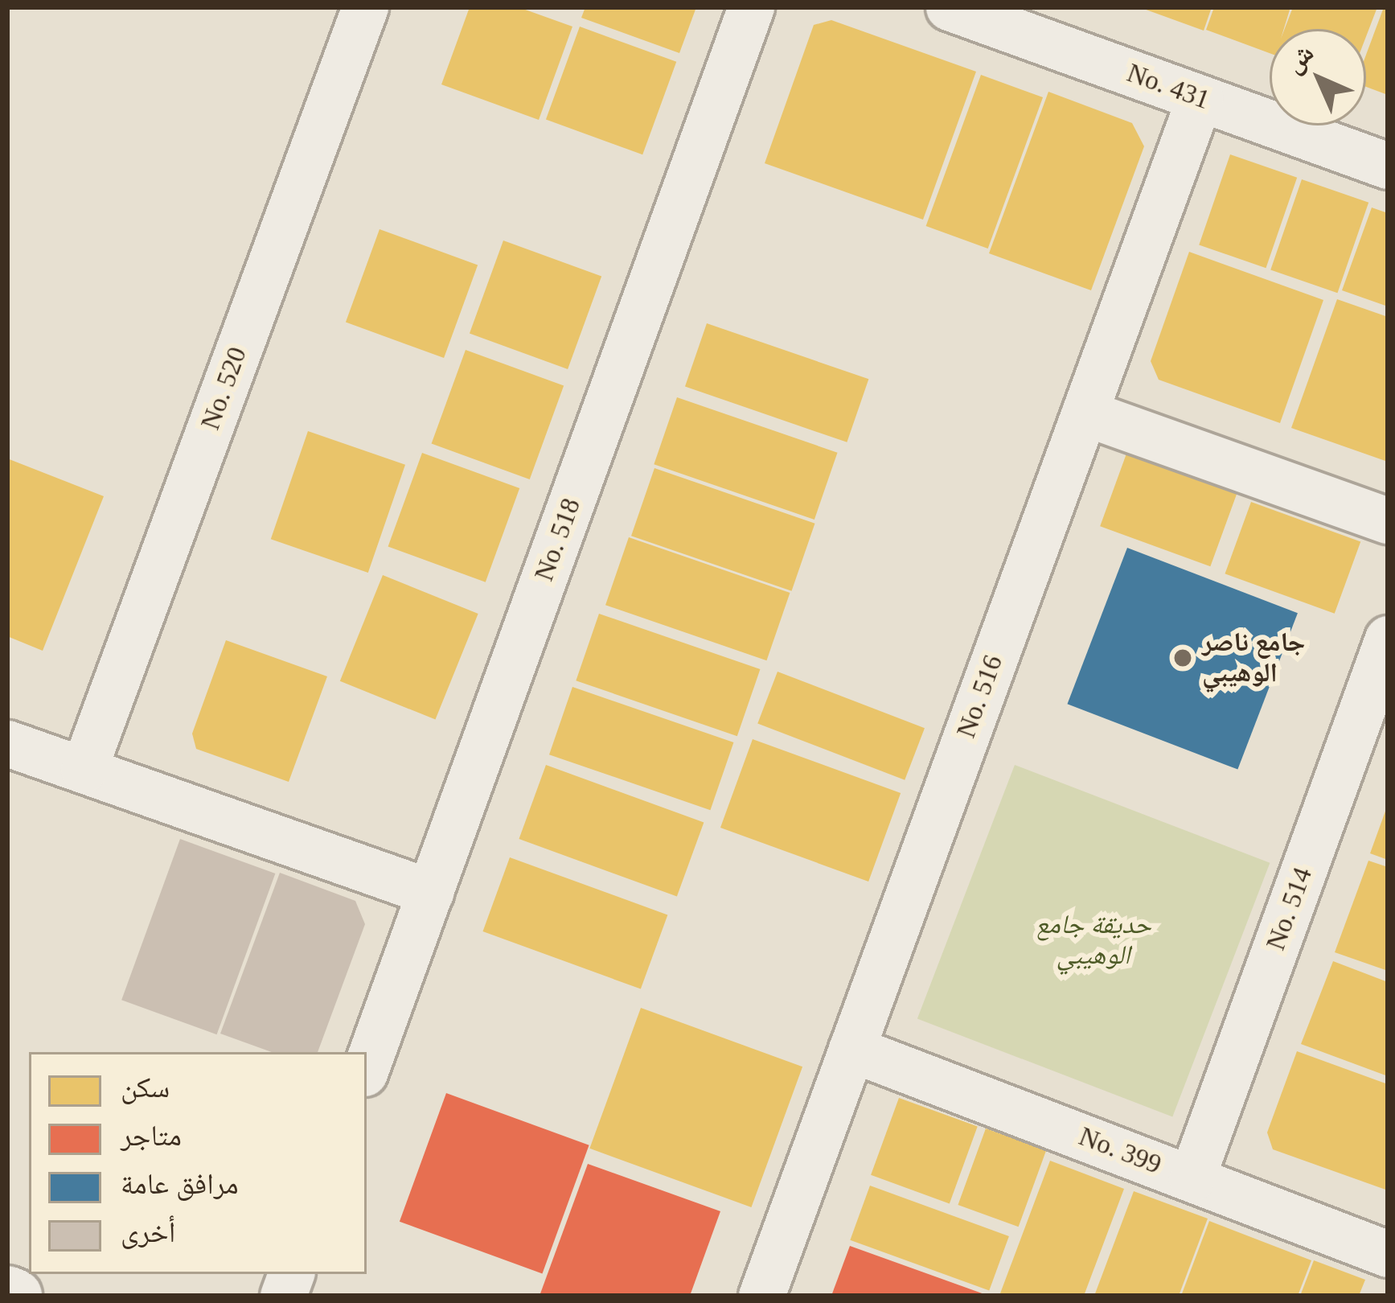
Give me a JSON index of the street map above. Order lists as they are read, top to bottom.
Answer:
{
  "streets": {
    "street": [
      "No. 431",
      "No. 520",
      "No. 518",
      "No. 516",
      "No. 514",
      "No. 399"
    ]
  },
  "crossings": [
    ["No. 431", "No. 516"],
    ["No. 516", "No. 399"],
    ["No. 514", "No. 399"]
  ],
  "parks": ["حديقة جامع الوهيبي"],
  "places": ["جامع ناصر الوهيبي"],
  "legend": [
    "سكن",
    "متاجر",
    "مرافق عامة",
    "أخرى"
  ],
  "north": "top left"
}
